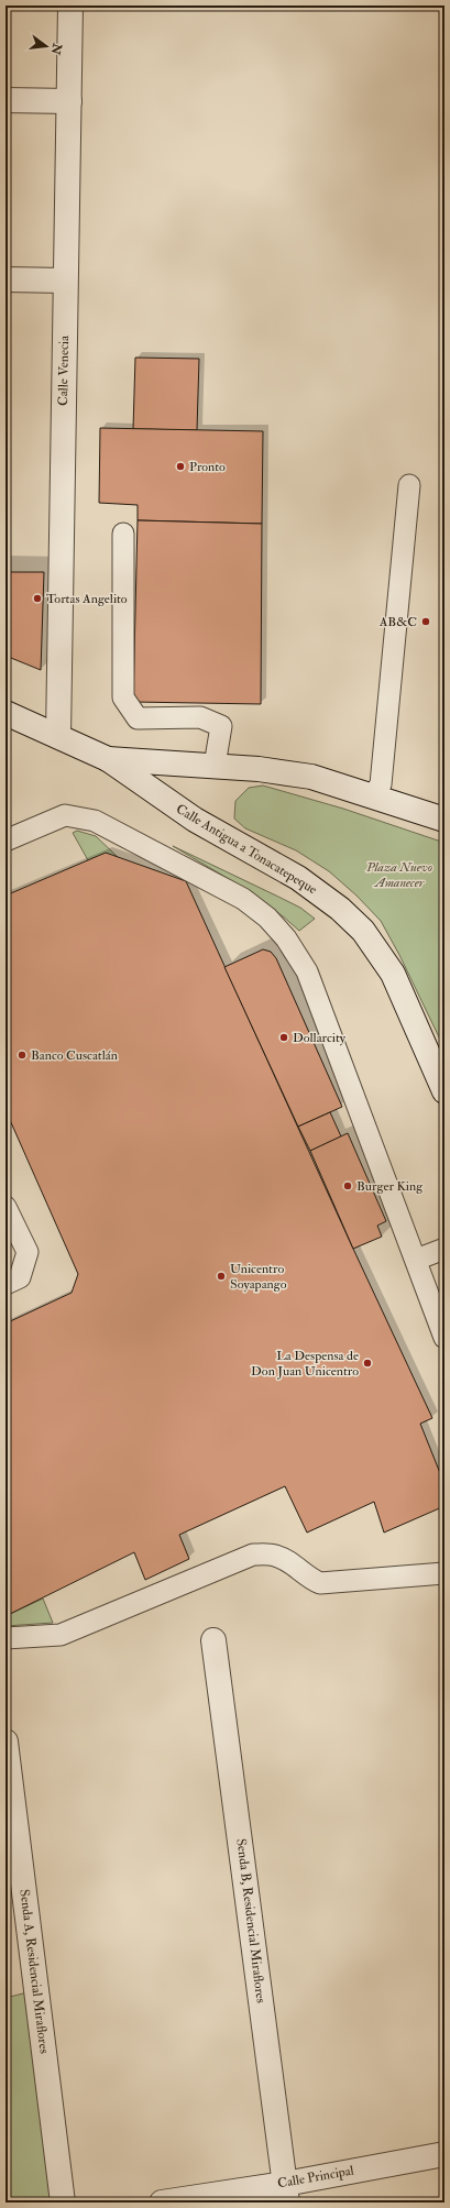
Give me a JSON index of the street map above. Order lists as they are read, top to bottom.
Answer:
{
  "streets": {
    "street": [
      "Calle Venecia",
      "Calle Antigua a Tonacatepeque",
      "Senda B, Residencial Miraflores",
      "Senda A, Residencial Miraflores",
      "Calle Principal"
    ]
  },
  "crossings": [
    ["Calle Venecia", "Calle Antigua a Tonacatepeque"],
    ["Senda B, Residencial Miraflores", "Calle Principal"]
  ],
  "parks": ["Plaza Nuevo Amanecer"],
  "places": [
    "Pronto",
    "Tortas Angelito",
    "AB&C",
    "Dollarcity",
    "Banco Cuscatlán",
    "Burger King",
    "Unicentro Soyapango",
    "La Despensa de Don Juan Unicentro"
  ],
  "north": "right"
}
